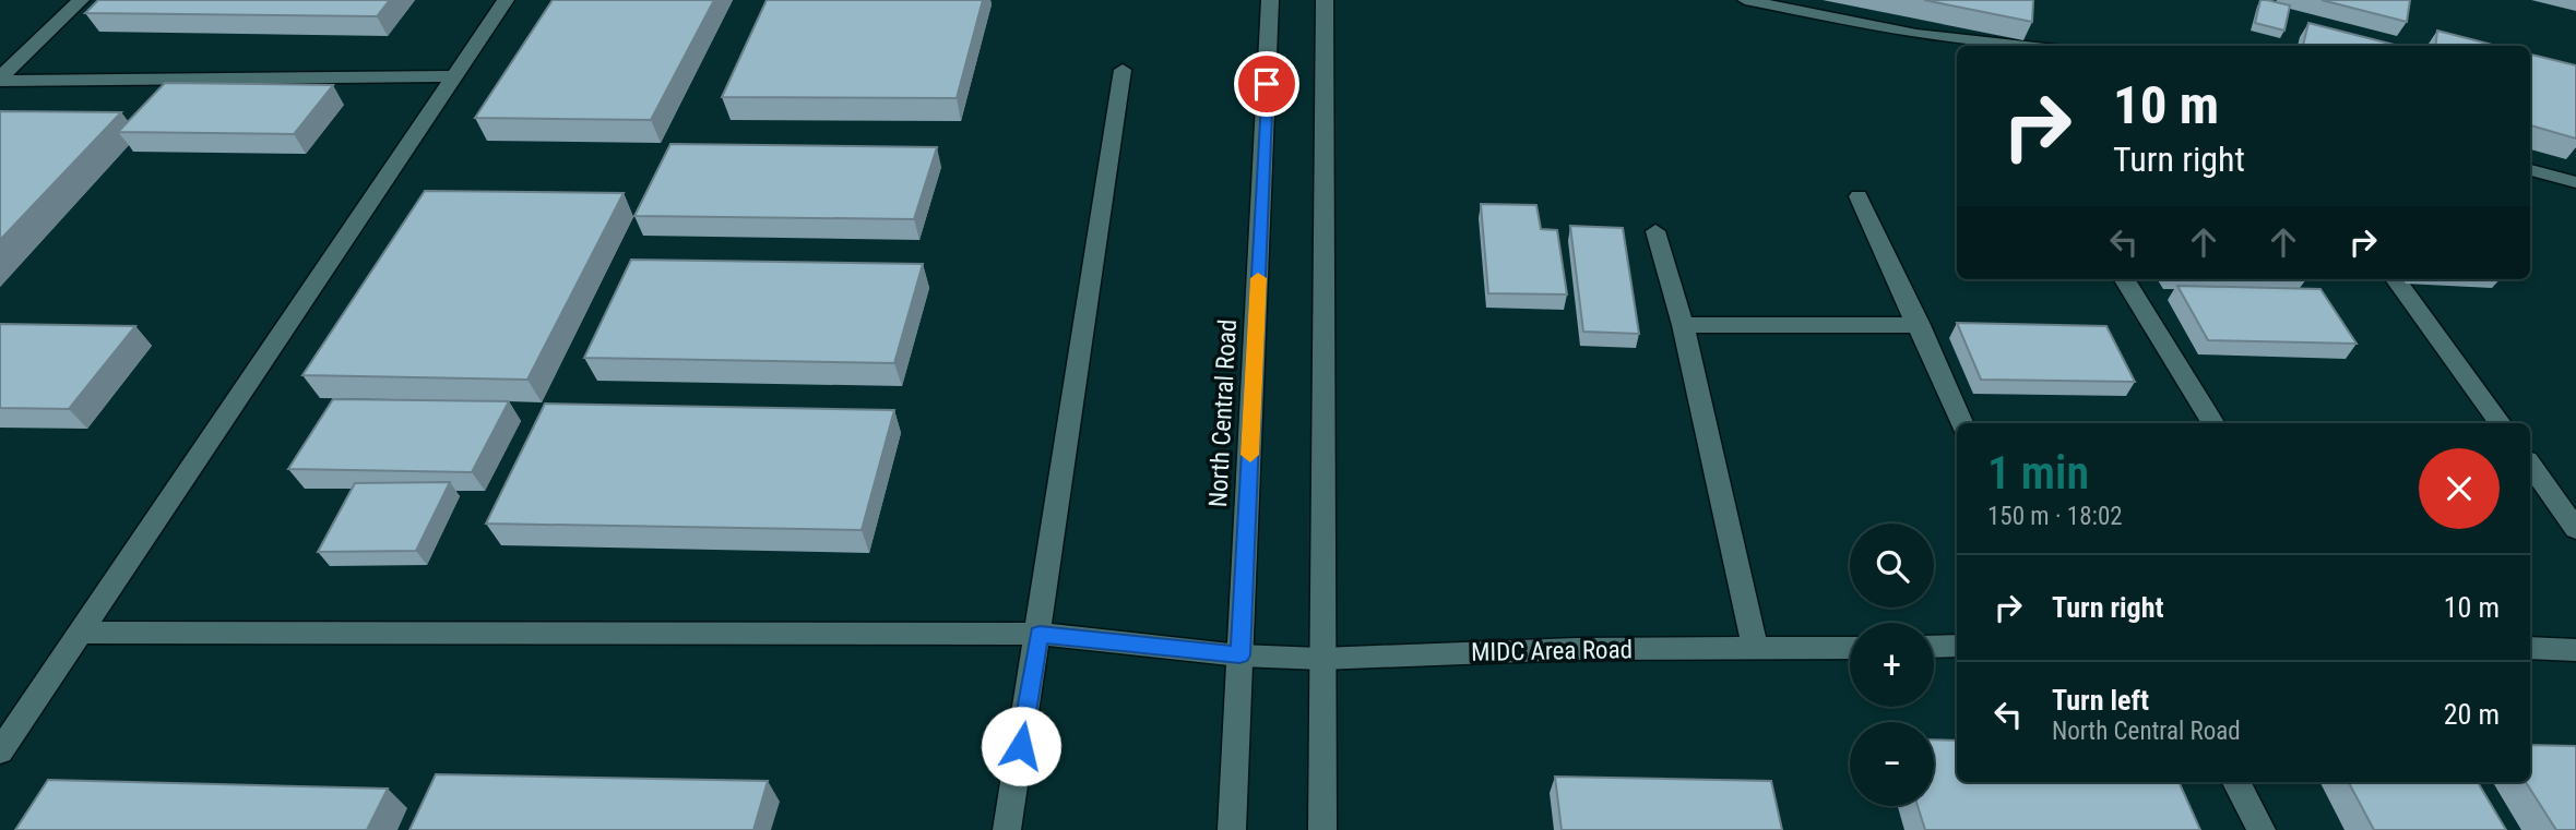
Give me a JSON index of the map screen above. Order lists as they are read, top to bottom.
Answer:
{
  "streets": {
    "street": ["North Central Road", "MIDC Area Road"]
  },
  "crossings": [
    ["North Central Road", "MIDC Area Road"]
  ],
  "page": {
    "turn": ["10 m", "Turn right"],
    "heading": ["1 min", "150 m · 18:02"],
    "map_buttons": ["+", "−"],
    "list": [
      {
        "name": "Turn right",
        "value": "10 m"
      },
      {
        "name": "Turn left",
        "note": "North Central Road",
        "value": "20 m"
      }
    ]
  }
}
